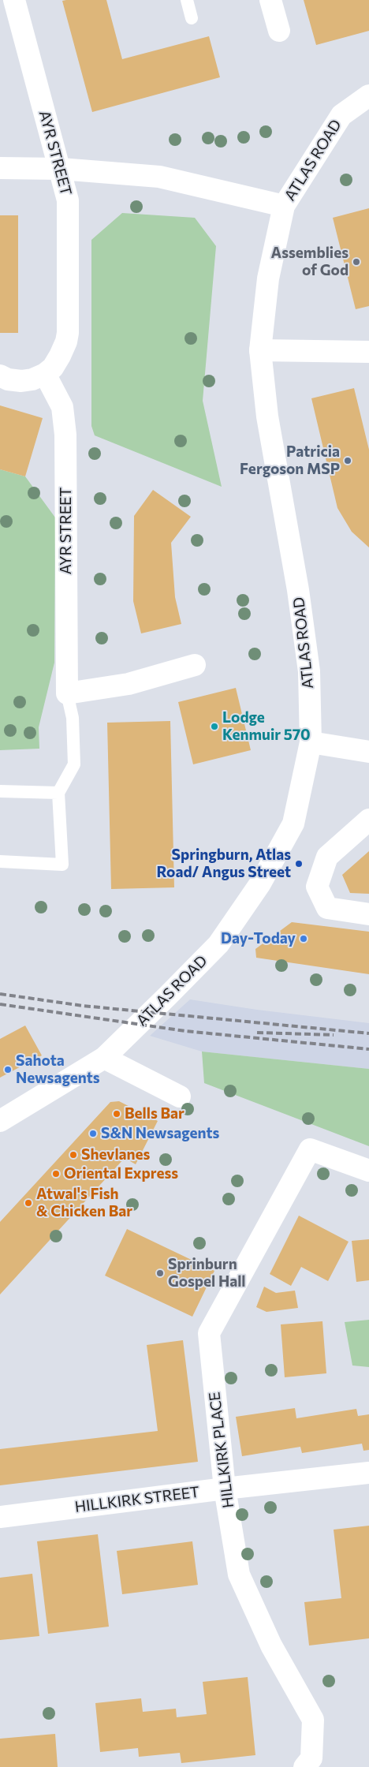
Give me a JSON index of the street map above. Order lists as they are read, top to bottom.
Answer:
{
  "streets": {
    "street": [
      "AYR STREET",
      "ATLAS ROAD",
      "HILLKIRK PLACE",
      "HILLKIRK STREET"
    ]
  },
  "crossings": [
    ["HILLKIRK PLACE", "HILLKIRK STREET"]
  ],
  "places": [
    "Assemblies of God",
    "Patricia Fergoson MSP",
    "Lodge Kenmuir 570",
    "Springburn, Atlas Road/ Angus Street",
    "Day-Today",
    "Sahota Newsagents",
    "Bells Bar",
    "S&N Newsagents",
    "Shevlanes",
    "Oriental Express",
    "Atwal's Fish & Chicken Bar",
    "Sprinburn Gospel Hall"
  ]
}
